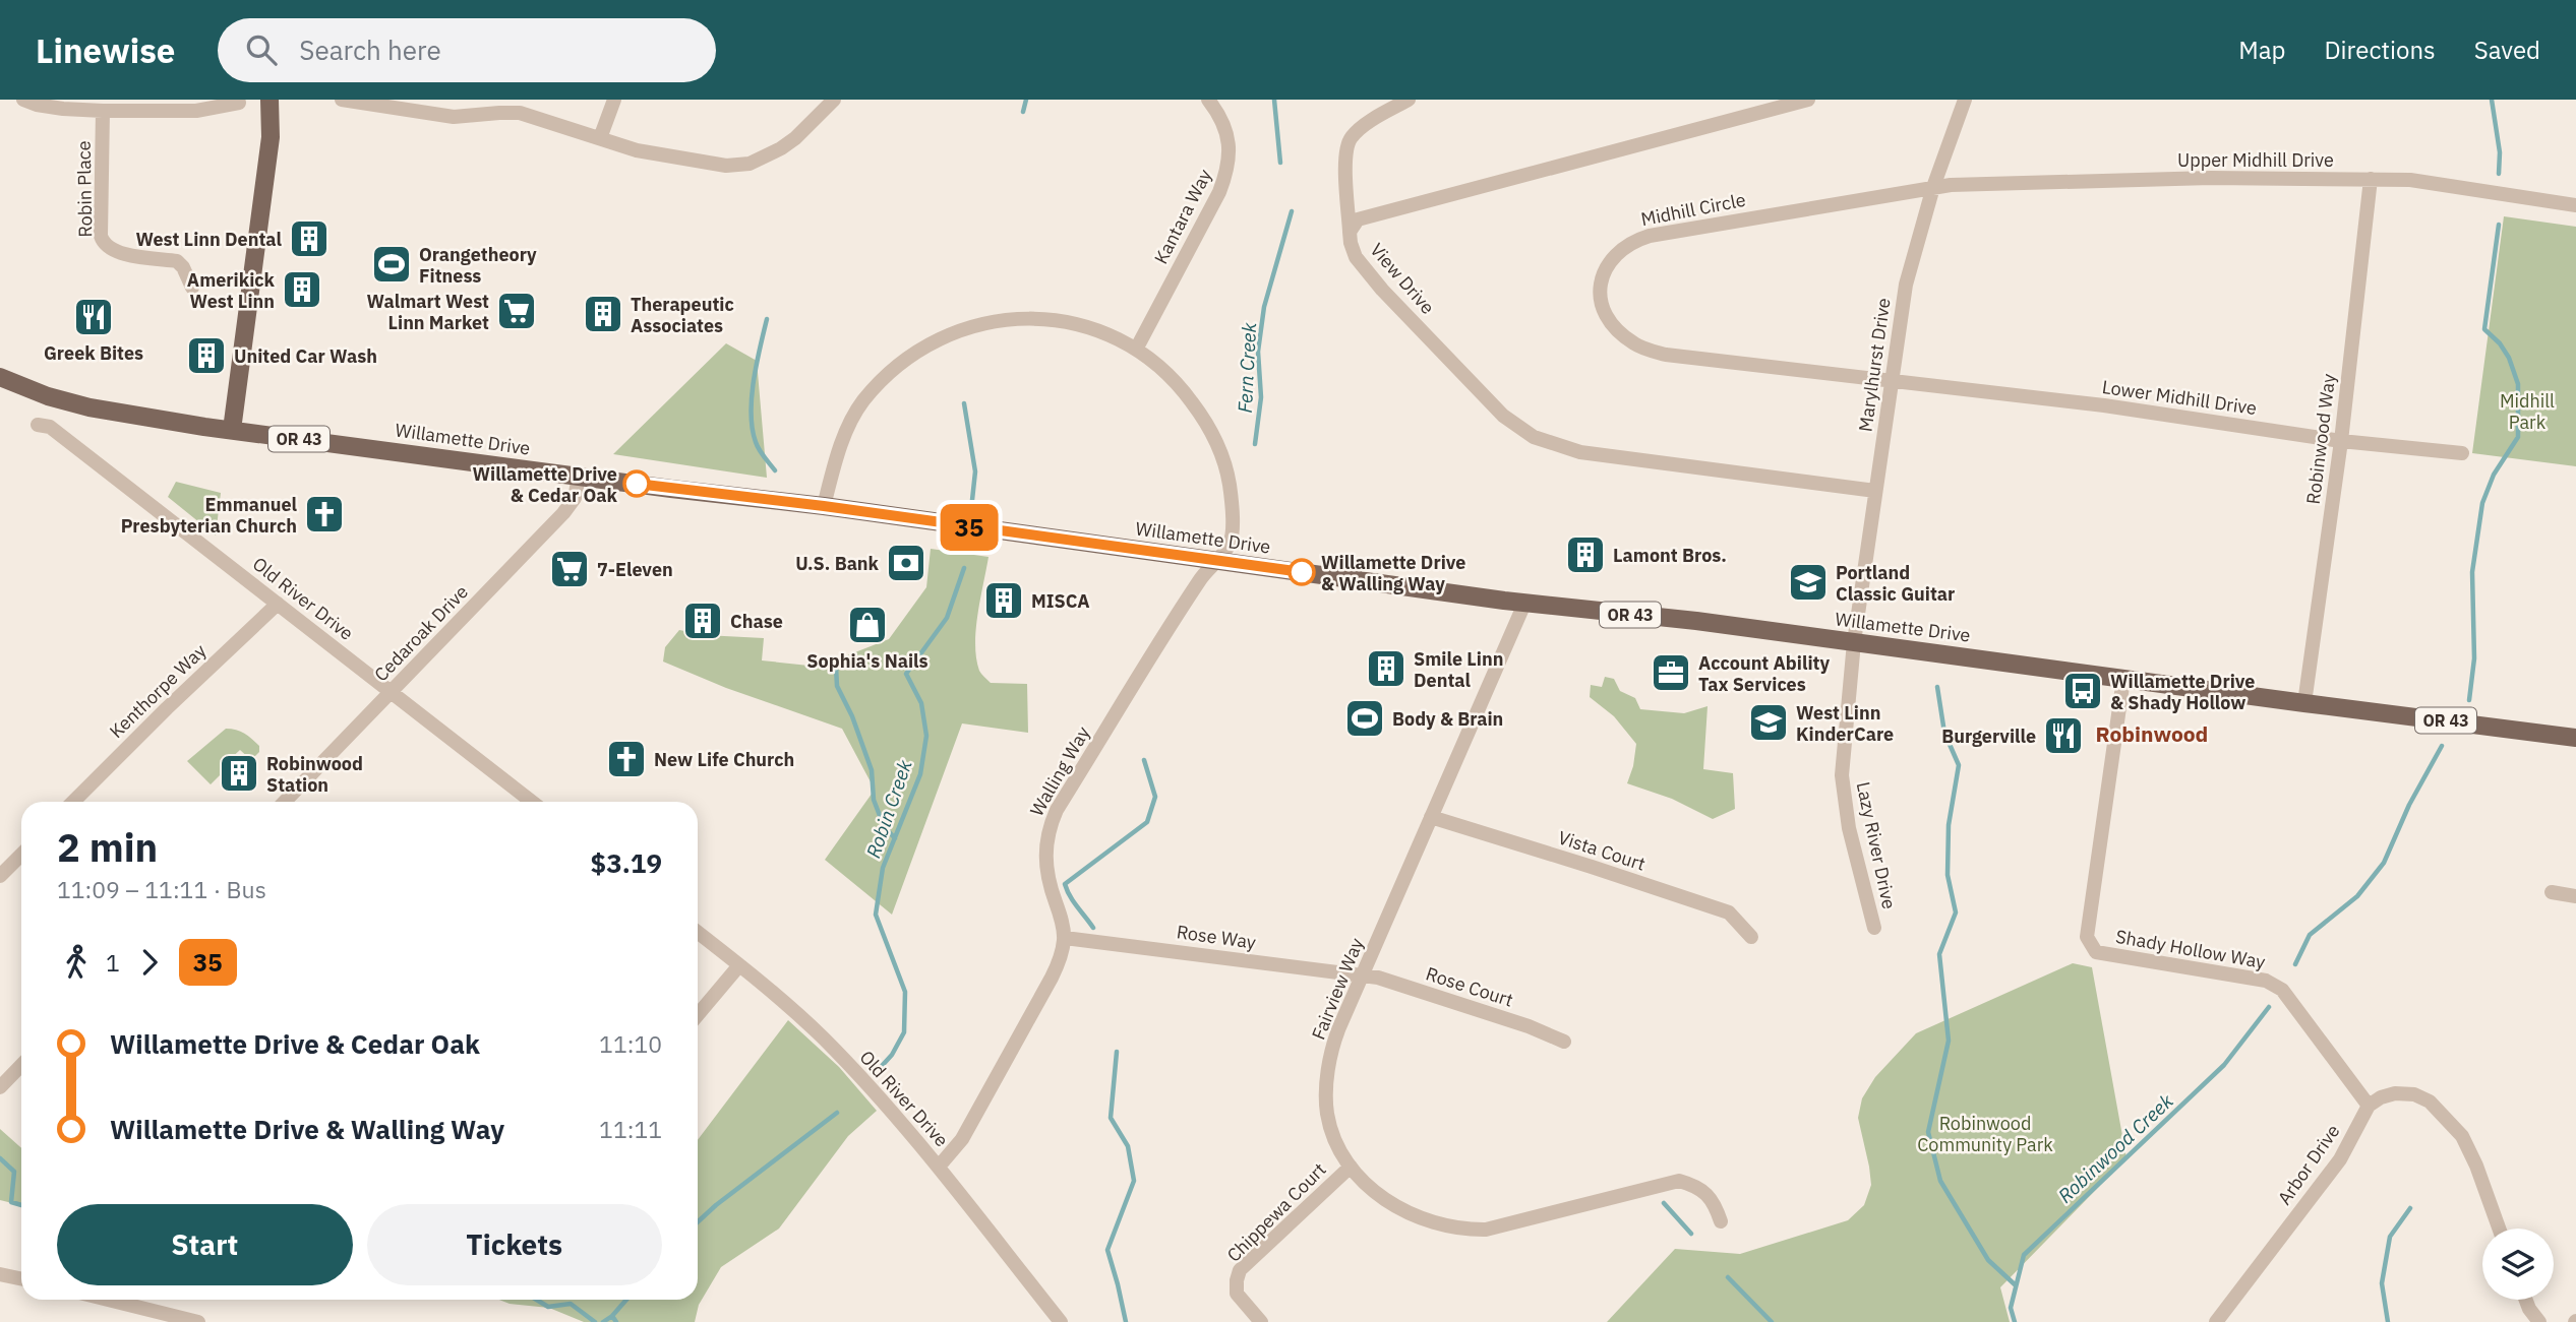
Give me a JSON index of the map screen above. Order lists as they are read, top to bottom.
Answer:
{
  "streets": {
    "main road": ["OR 43", "Willamette Drive"],
    "street": [
      "Upper Midhill Drive",
      "Robin Place",
      "Midhill Circle",
      "Kantara Way",
      "View Drive",
      "Marylhurst Drive",
      "Lower Midhill Drive",
      "Robinwood Way",
      "Old River Drive",
      "Cedaroak Drive",
      "Kenthorpe Way",
      "Walling Way",
      "Lazy River Drive",
      "Vista Court",
      "Rose Way",
      "Shady Hollow Way",
      "Rose Court",
      "Fairview Way",
      "Arbor Drive",
      "Chippewa Court"
    ]
  },
  "crossings": [
    ["Upper Midhill Drive", "Midhill Circle"],
    ["Upper Midhill Drive", "Marylhurst Drive"],
    ["Upper Midhill Drive", "Robinwood Way"],
    ["Midhill Circle", "Marylhurst Drive"],
    ["Midhill Circle", "Lower Midhill Drive"],
    ["Kantara Way", "Walling Way"],
    ["View Drive", "Marylhurst Drive"],
    ["Marylhurst Drive", "Lower Midhill Drive"],
    ["Marylhurst Drive", "Willamette Drive"],
    ["Marylhurst Drive", "Lazy River Drive"],
    ["Lower Midhill Drive", "Robinwood Way"],
    ["Willamette Drive", "Robinwood Way"],
    ["Willamette Drive", "Cedaroak Drive"],
    ["Willamette Drive", "Walling Way"],
    ["Willamette Drive", "Lazy River Drive"],
    ["Willamette Drive", "Shady Hollow Way"],
    ["Willamette Drive", "Fairview Way"],
    ["Old River Drive", "Cedaroak Drive"],
    ["Old River Drive", "Kenthorpe Way"],
    ["Walling Way", "Rose Way"],
    ["Vista Court", "Fairview Way"],
    ["Rose Way", "Rose Court"],
    ["Rose Way", "Fairview Way"],
    ["Shady Hollow Way", "Arbor Drive"],
    ["Rose Court", "Fairview Way"],
    ["Fairview Way", "Chippewa Court"]
  ],
  "districts": ["Robinwood"],
  "water": ["Fern Creek", "Robin Creek", "Robinwood Creek"],
  "parks": ["Midhill Park", "Robinwood Community Park"],
  "places": {
    "building": [
      "West Linn Dental",
      "Amerikick West Linn",
      "Therapeutic Associates",
      "United Car Wash",
      "Lamont Bros.",
      "MISCA",
      "Chase",
      "Smile Linn Dental",
      "Robinwood Station"
    ],
    "sports": ["Orangetheory Fitness", "Body & Brain"],
    "supermarket": ["Walmart West Linn Market", "7-Eleven"],
    "restaurant": ["Greek Bites", "Burgerville"],
    "other": ["Willamette Drive & Cedar Oak", "Willamette Drive & Walling Way"],
    "church": ["Emmanuel Presbyterian Church", "New Life Church"],
    "bank": ["U.S. Bank"],
    "school or university": ["Portland Classic Guitar", "West Linn KinderCare"],
    "shop": ["Sophia's Nails"],
    "office": ["Account Ability Tax Services"],
    "bus stop": ["Willamette Drive & Shady Hollow"]
  },
  "lines": ["bus line 35"],
  "page": {
    "header": "Linewise",
    "search": "Search here",
    "nav": ["Map", "Directions", "Saved"],
    "on_map": "35",
    "heading": ["2 min", "11:09 – 11:11 · Bus", "$3.19"],
    "legs": ["1", "35"],
    "list": [
      {
        "name": "Willamette Drive & Cedar Oak",
        "value": "11:10"
      },
      {
        "name": "Willamette Drive & Walling Way",
        "value": "11:11"
      }
    ],
    "buttons": ["Start", "Tickets"]
  }
}
